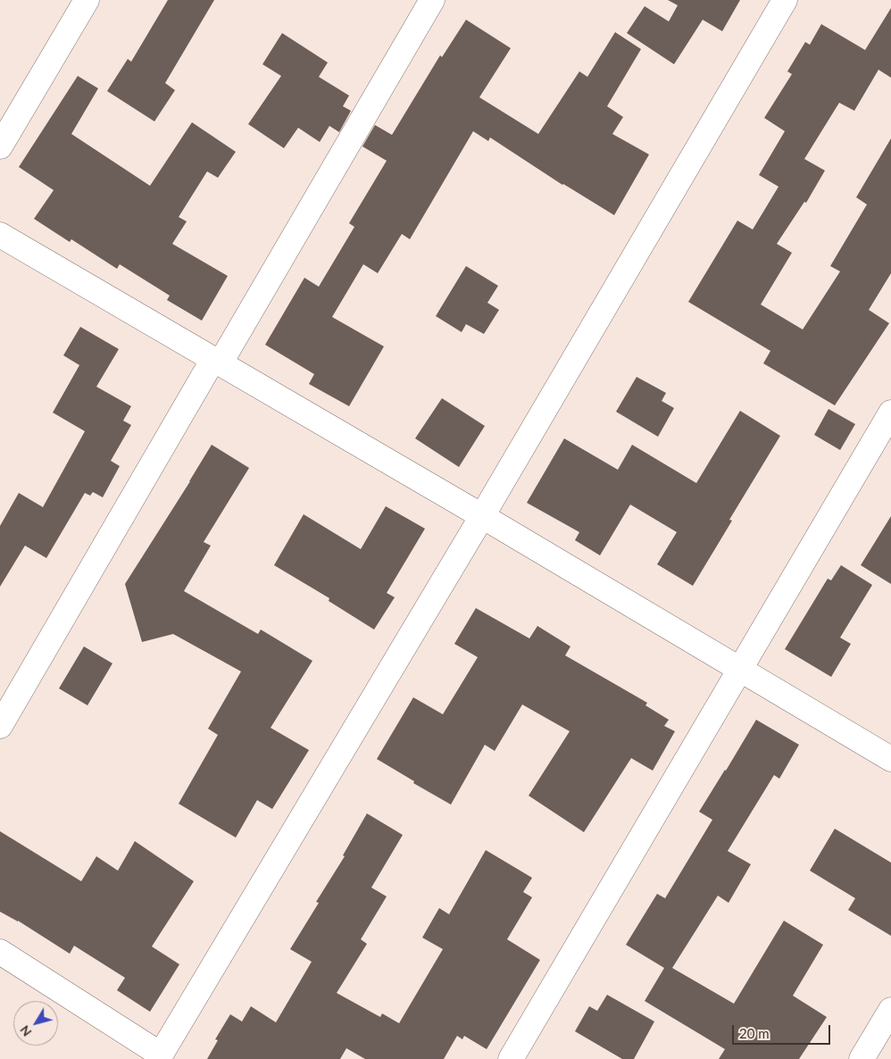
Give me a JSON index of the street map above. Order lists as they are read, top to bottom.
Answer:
{
  "scale_bar": "20 m",
  "north": "bottom left"
}
